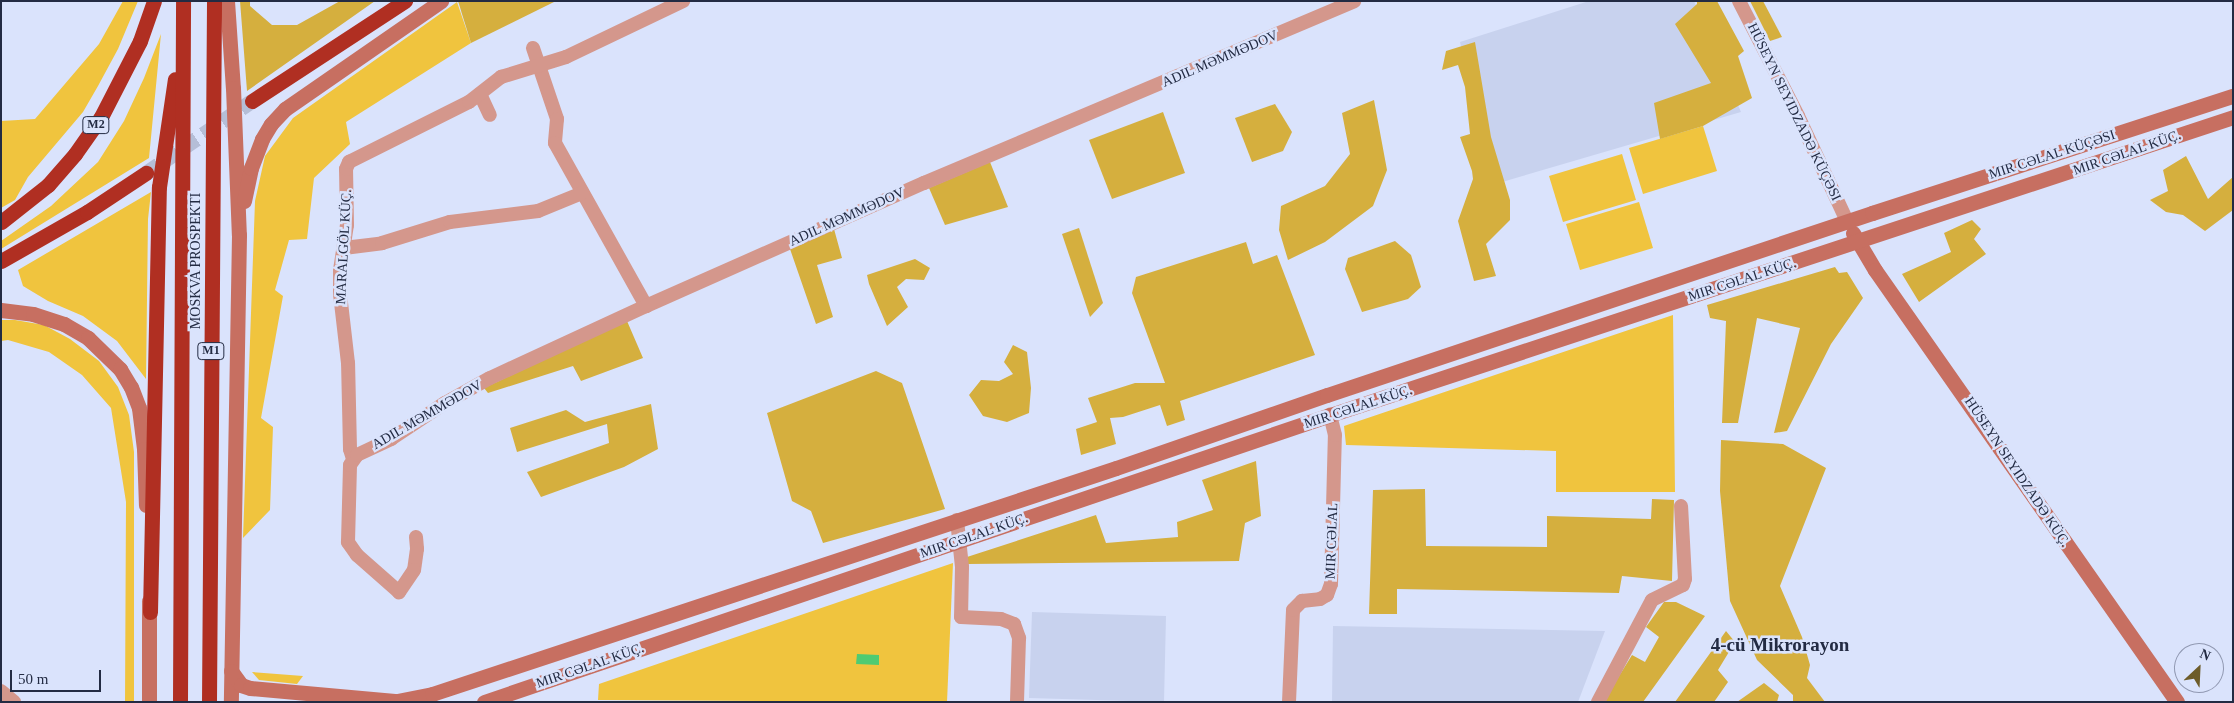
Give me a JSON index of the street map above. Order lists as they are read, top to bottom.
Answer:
{
  "streets": {
    "highway": ["M2", "MOSKVA PROSPEKTI", "M1"],
    "street": [
      "ADIL MƏMMƏDOV",
      "HÜSEYN SEYIDZADƏ KÜÇƏSI",
      "MIR CƏLAL KÜÇ.",
      "MIR CƏLAL KÜÇƏSI",
      "MARALGÖL KÜÇ.",
      "HÜSEYN SEYIDZADƏ KÜÇ.",
      "MIR CƏLAL"
    ]
  },
  "crossings": [
    ["ADIL MƏMMƏDOV", "MARALGÖL KÜÇ."],
    ["HÜSEYN SEYIDZADƏ KÜÇƏSI", "MIR CƏLAL KÜÇ."],
    ["HÜSEYN SEYIDZADƏ KÜÇƏSI", "HÜSEYN SEYIDZADƏ KÜÇ."],
    ["MIR CƏLAL KÜÇ.", "MIR CƏLAL KÜÇƏSI"],
    ["MIR CƏLAL KÜÇ.", "HÜSEYN SEYIDZADƏ KÜÇ."],
    ["MIR CƏLAL KÜÇ.", "MIR CƏLAL"]
  ],
  "districts": ["4-cü Mikrorayon"],
  "scale_bar": "50 m",
  "north": "top right"
}
